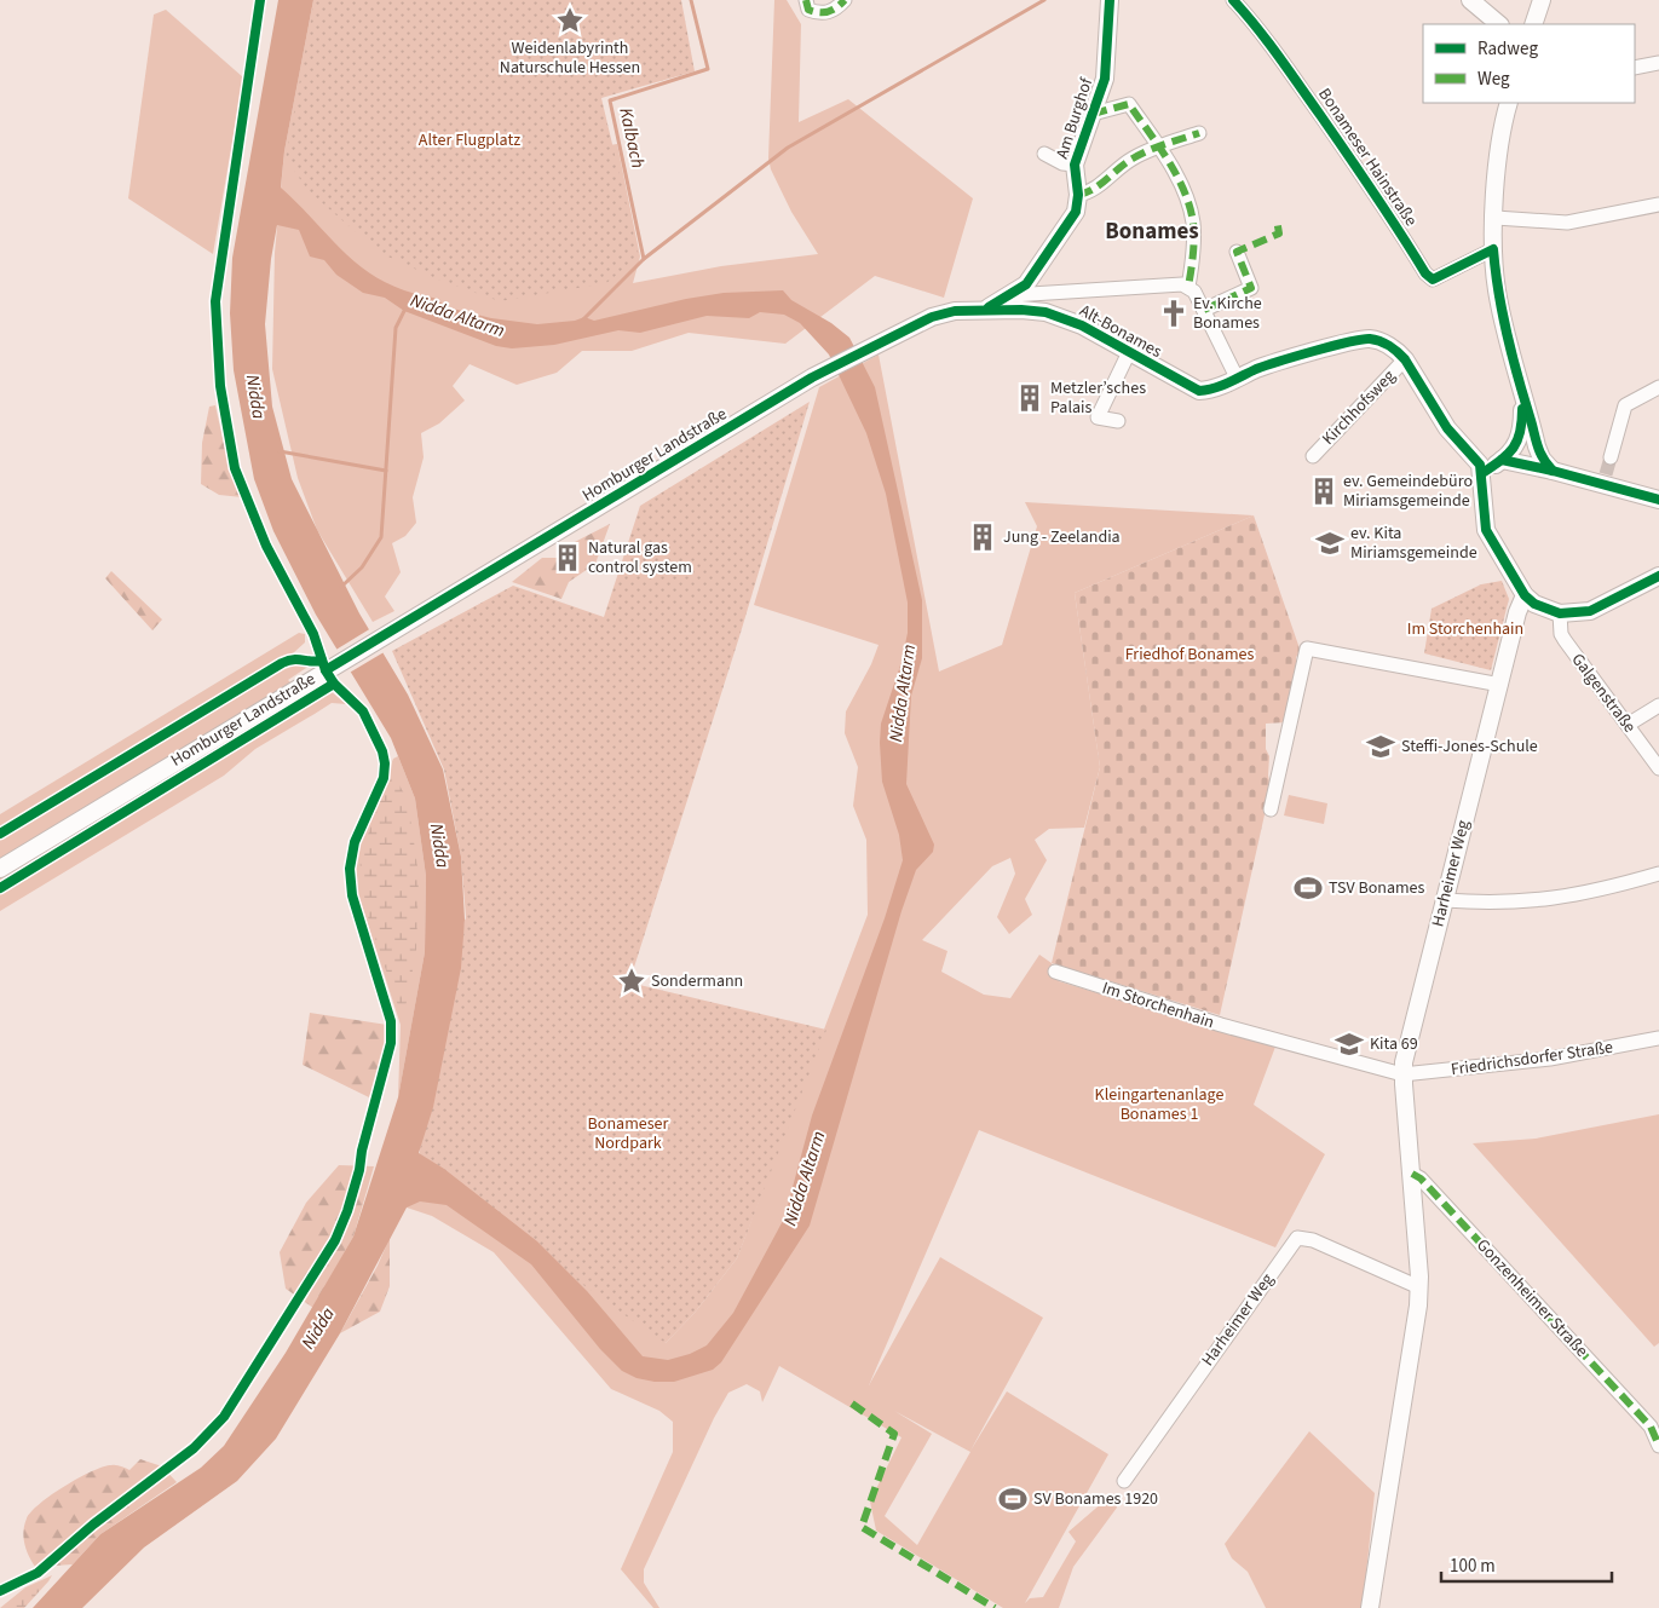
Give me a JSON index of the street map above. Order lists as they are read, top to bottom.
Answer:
{
  "streets": {
    "street": [
      "Am Burghof",
      "Bonameser Hainstraße",
      "Alt-Bonames",
      "Kirchhofsweg",
      "Homburger Landstraße",
      "Galgenstraße",
      "Harheimer Weg",
      "Im Storchenhain",
      "Friedrichsdorfer Straße",
      "Gonzenheimer Straße"
    ]
  },
  "crossings": [
    ["Am Burghof", "Alt-Bonames"],
    ["Am Burghof", "Homburger Landstraße"],
    ["Alt-Bonames", "Homburger Landstraße"],
    ["Harheimer Weg", "Im Storchenhain"],
    ["Harheimer Weg", "Friedrichsdorfer Straße"],
    ["Harheimer Weg", "Gonzenheimer Straße"],
    ["Im Storchenhain", "Friedrichsdorfer Straße"]
  ],
  "districts": ["Bonames"],
  "water": ["Kalbach", "Nidda Altarm", "Nidda"],
  "parks": [
    "Alter Flugplatz",
    "Im Storchenhain",
    "Friedhof Bonames",
    "Kleingartenanlage Bonames 1",
    "Bonameser Nordpark"
  ],
  "places": {
    "place": ["Weidenlabyrinth Naturschule Hessen", "Sondermann"],
    "church": ["Ev. Kirche Bonames"],
    "building": [
      "Metzler’sches Palais",
      "ev. Gemeindebüro Miriamsgemeinde",
      "Jung - Zeelandia",
      "Natural gas control system"
    ],
    "school or university": ["ev. Kita Miriamsgemeinde", "Steffi-Jones-Schule", "Kita 69"],
    "sports": ["TSV Bonames", "SV Bonames 1920"]
  },
  "legend": ["Radweg", "Weg"],
  "scale_bar": "100 m"
}
